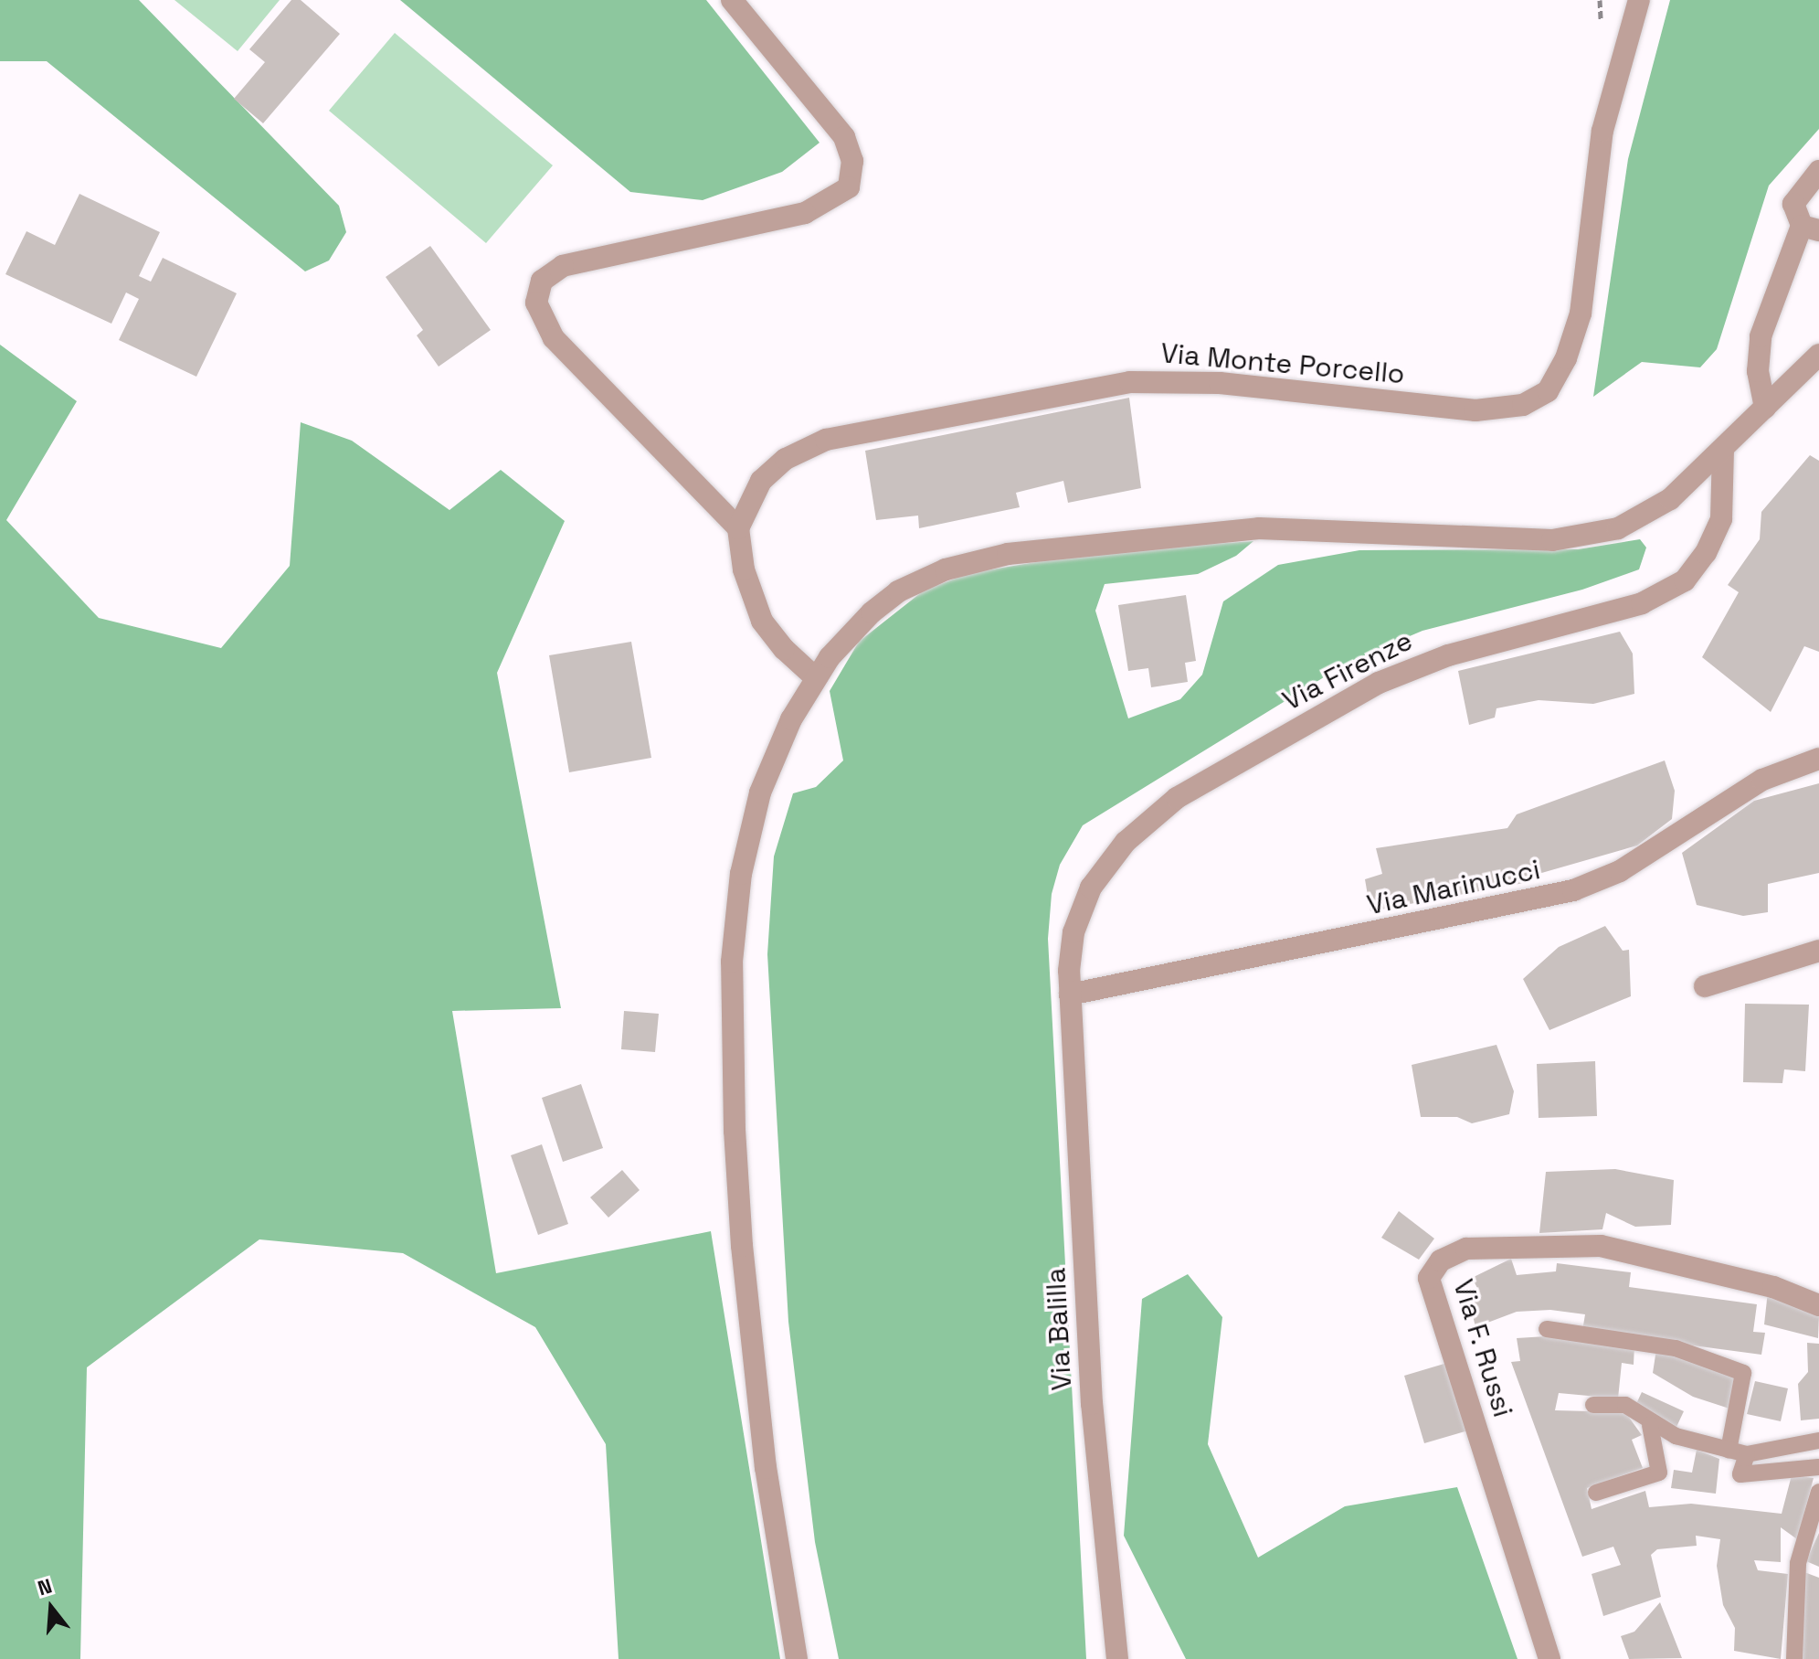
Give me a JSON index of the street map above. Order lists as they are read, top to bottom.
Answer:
{
  "streets": {
    "street": [
      "Via Monte Porcello",
      "Via Firenze",
      "Via Marinucci",
      "Via Balilla",
      "Via F. Russi"
    ]
  },
  "crossings": [
    ["Via Firenze", "Via Marinucci"],
    ["Via Firenze", "Via Balilla"],
    ["Via Marinucci", "Via Balilla"]
  ],
  "north": "top"
}
